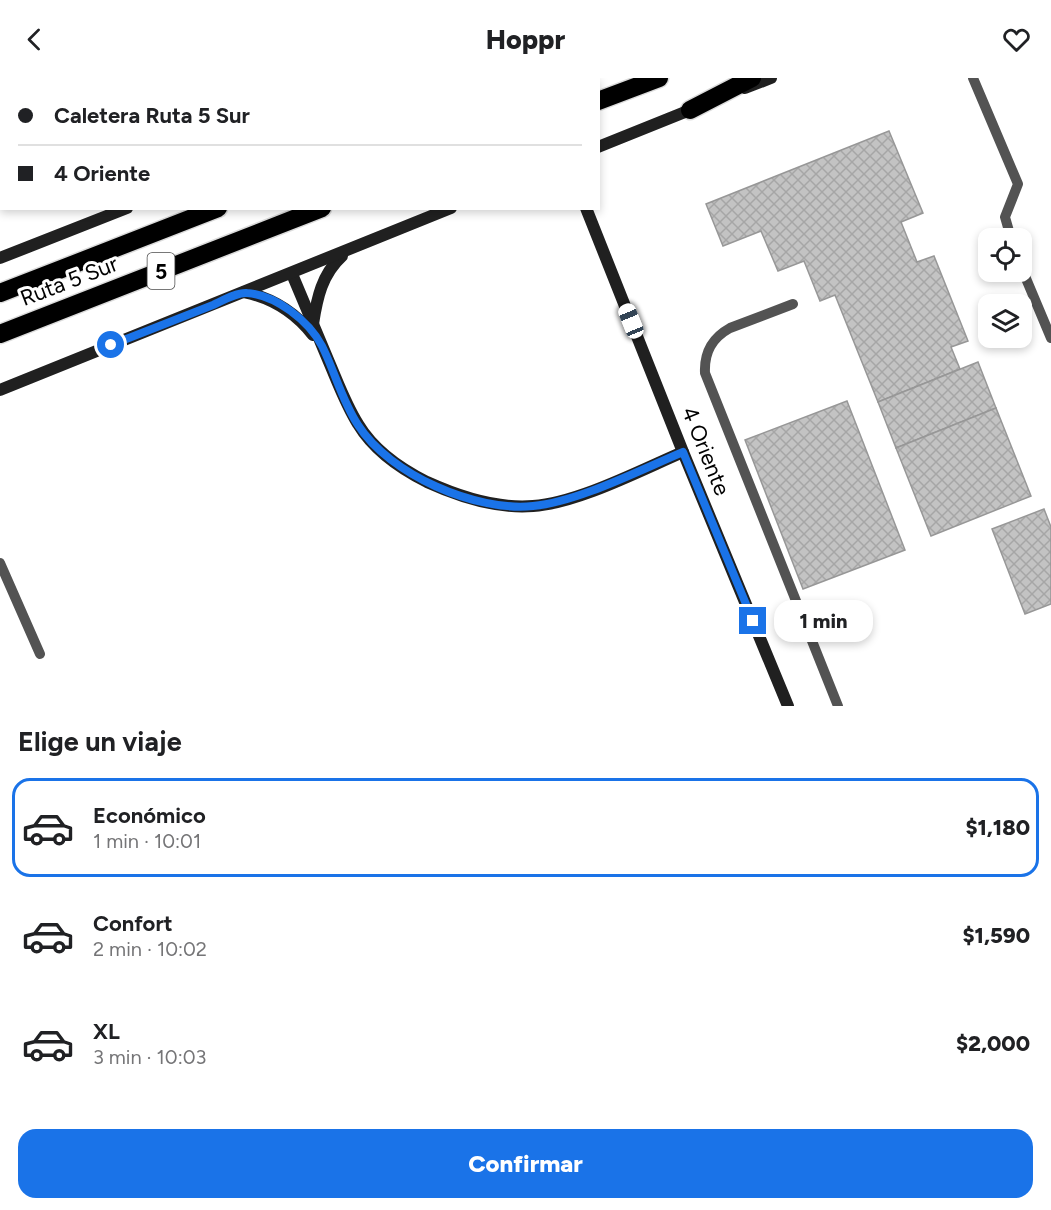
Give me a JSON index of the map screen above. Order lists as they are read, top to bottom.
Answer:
{
  "streets": {
    "highway": ["5", "Ruta 5 Sur"],
    "main road": ["4 Oriente"]
  },
  "page": {
    "header": "Hoppr",
    "banner": ["Caletera Ruta 5 Sur", "4 Oriente"],
    "bubble": "1 min",
    "heading": "Elige un viaje",
    "list": [
      {
        "name": "Económico",
        "note": "1 min · 10:01",
        "value": "$1,180"
      },
      {
        "name": "Confort",
        "note": "2 min · 10:02",
        "value": "$1,590"
      },
      {
        "name": "XL",
        "note": "3 min · 10:03",
        "value": "$2,000"
      }
    ],
    "buttons": "Confirmar"
  }
}
